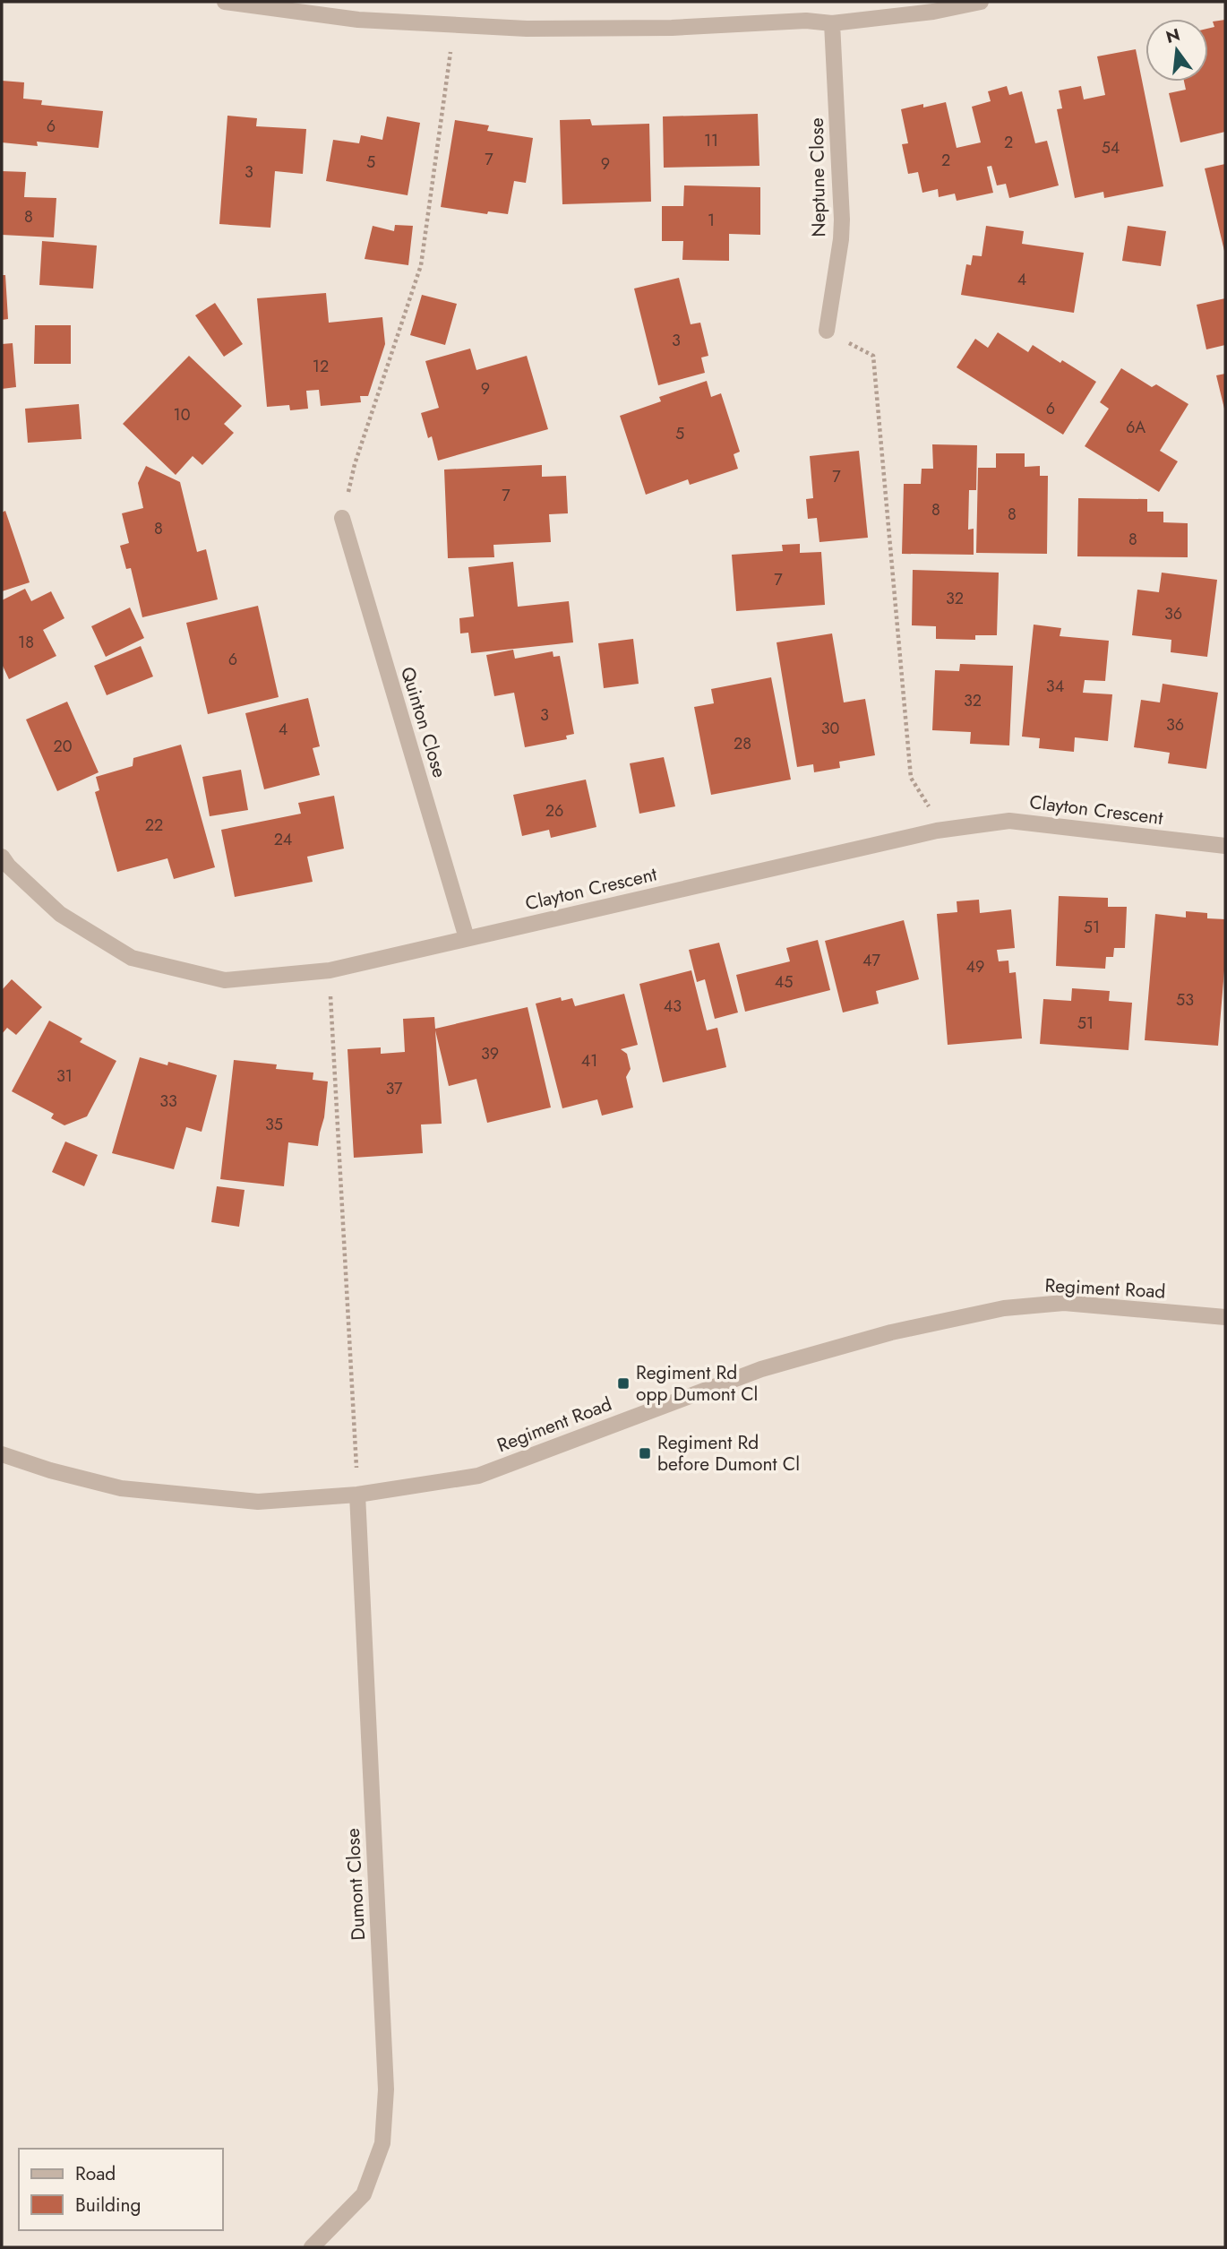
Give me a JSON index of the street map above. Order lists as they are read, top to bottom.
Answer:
{
  "streets": {
    "street": [
      "Neptune Close",
      "Quinton Close",
      "Clayton Crescent",
      "Regiment Road",
      "Dumont Close"
    ]
  },
  "crossings": [
    ["Quinton Close", "Clayton Crescent"],
    ["Regiment Road", "Dumont Close"]
  ],
  "places": {
    "transit": ["Regiment Rd opp Dumont Cl", "Regiment Rd before Dumont Cl"]
  },
  "house_numbers": [
    "6",
    "11",
    "2",
    "54",
    "7",
    "2",
    "5",
    "9",
    "3",
    "8",
    "1",
    "4",
    "3",
    "12",
    "9",
    "6",
    "10",
    "6A",
    "5",
    "7",
    "7",
    "8",
    "8",
    "8",
    "8",
    "7",
    "32",
    "36",
    "18",
    "6",
    "34",
    "32",
    "3",
    "36",
    "30",
    "4",
    "28",
    "20",
    "26",
    "22",
    "24",
    "51",
    "47",
    "49",
    "45",
    "53",
    "43",
    "51",
    "39",
    "41",
    "31",
    "37",
    "33",
    "35"
  ],
  "legend": ["Road", "Building"],
  "north": "top"
}
